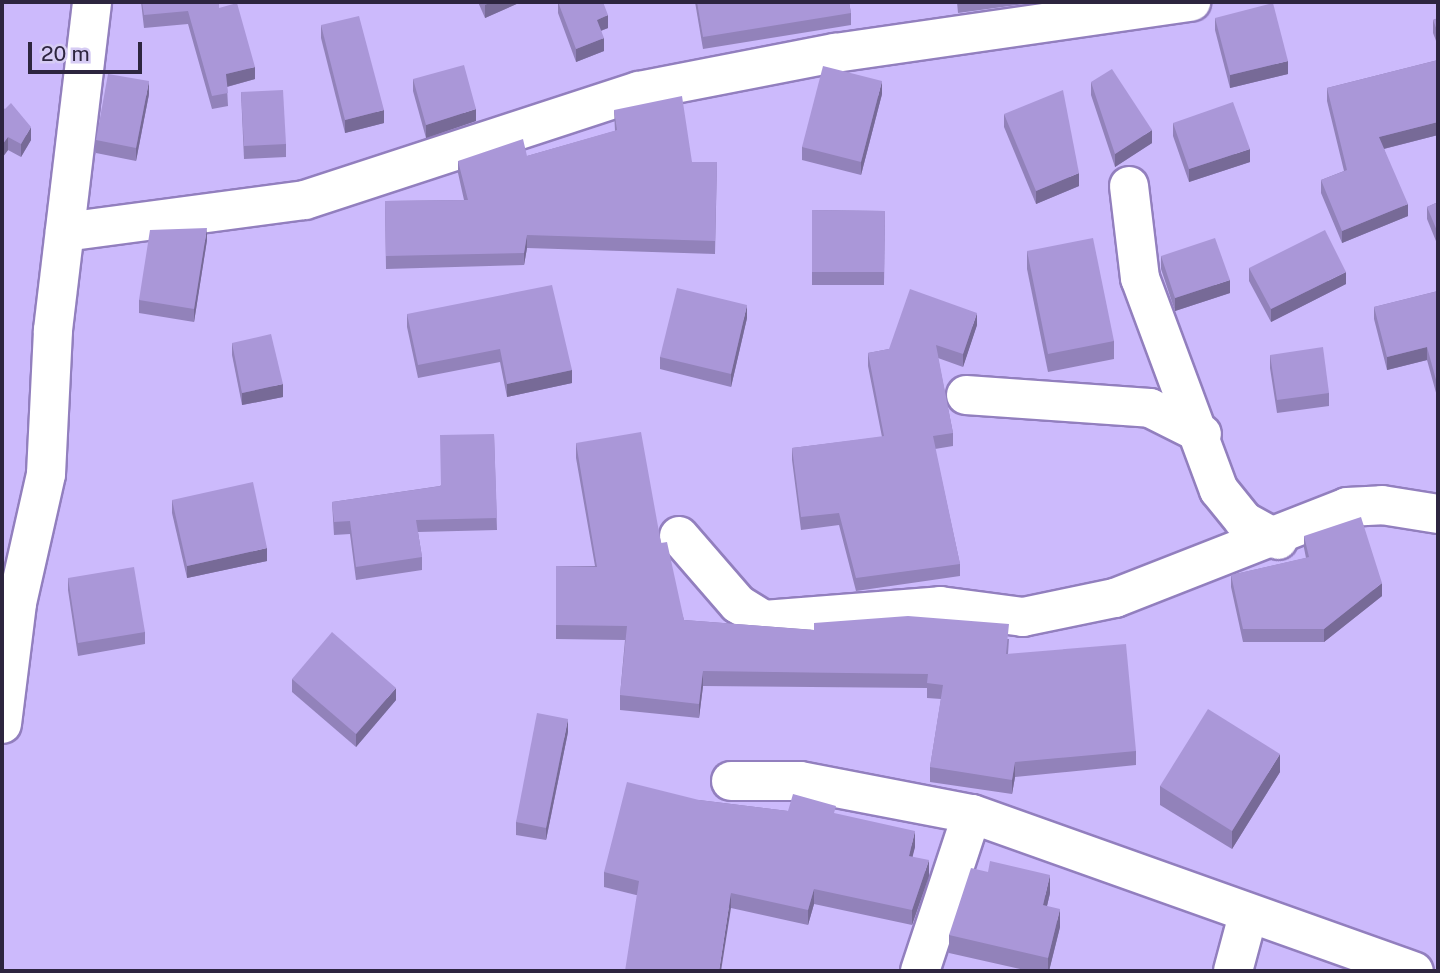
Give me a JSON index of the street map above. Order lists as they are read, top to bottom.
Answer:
{
  "scale_bar": "20 m"
}
